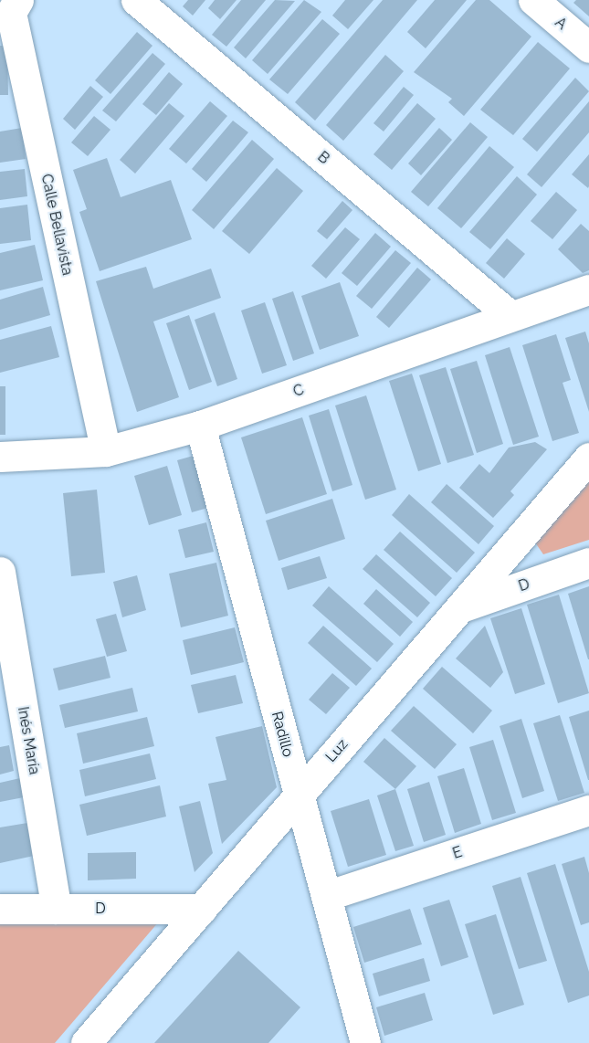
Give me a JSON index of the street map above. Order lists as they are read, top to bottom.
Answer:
{
  "streets": {
    "street": [
      "A",
      "B",
      "Calle Bellavista",
      "C",
      "D",
      "Radillo",
      "Inés María",
      "Luz",
      "E"
    ]
  },
  "crossings": [
    ["B", "C"],
    ["Calle Bellavista", "C"],
    ["C", "Radillo"],
    ["D", "Inés María"],
    ["D", "Luz"],
    ["Radillo", "Luz"],
    ["Radillo", "E"]
  ]
}
